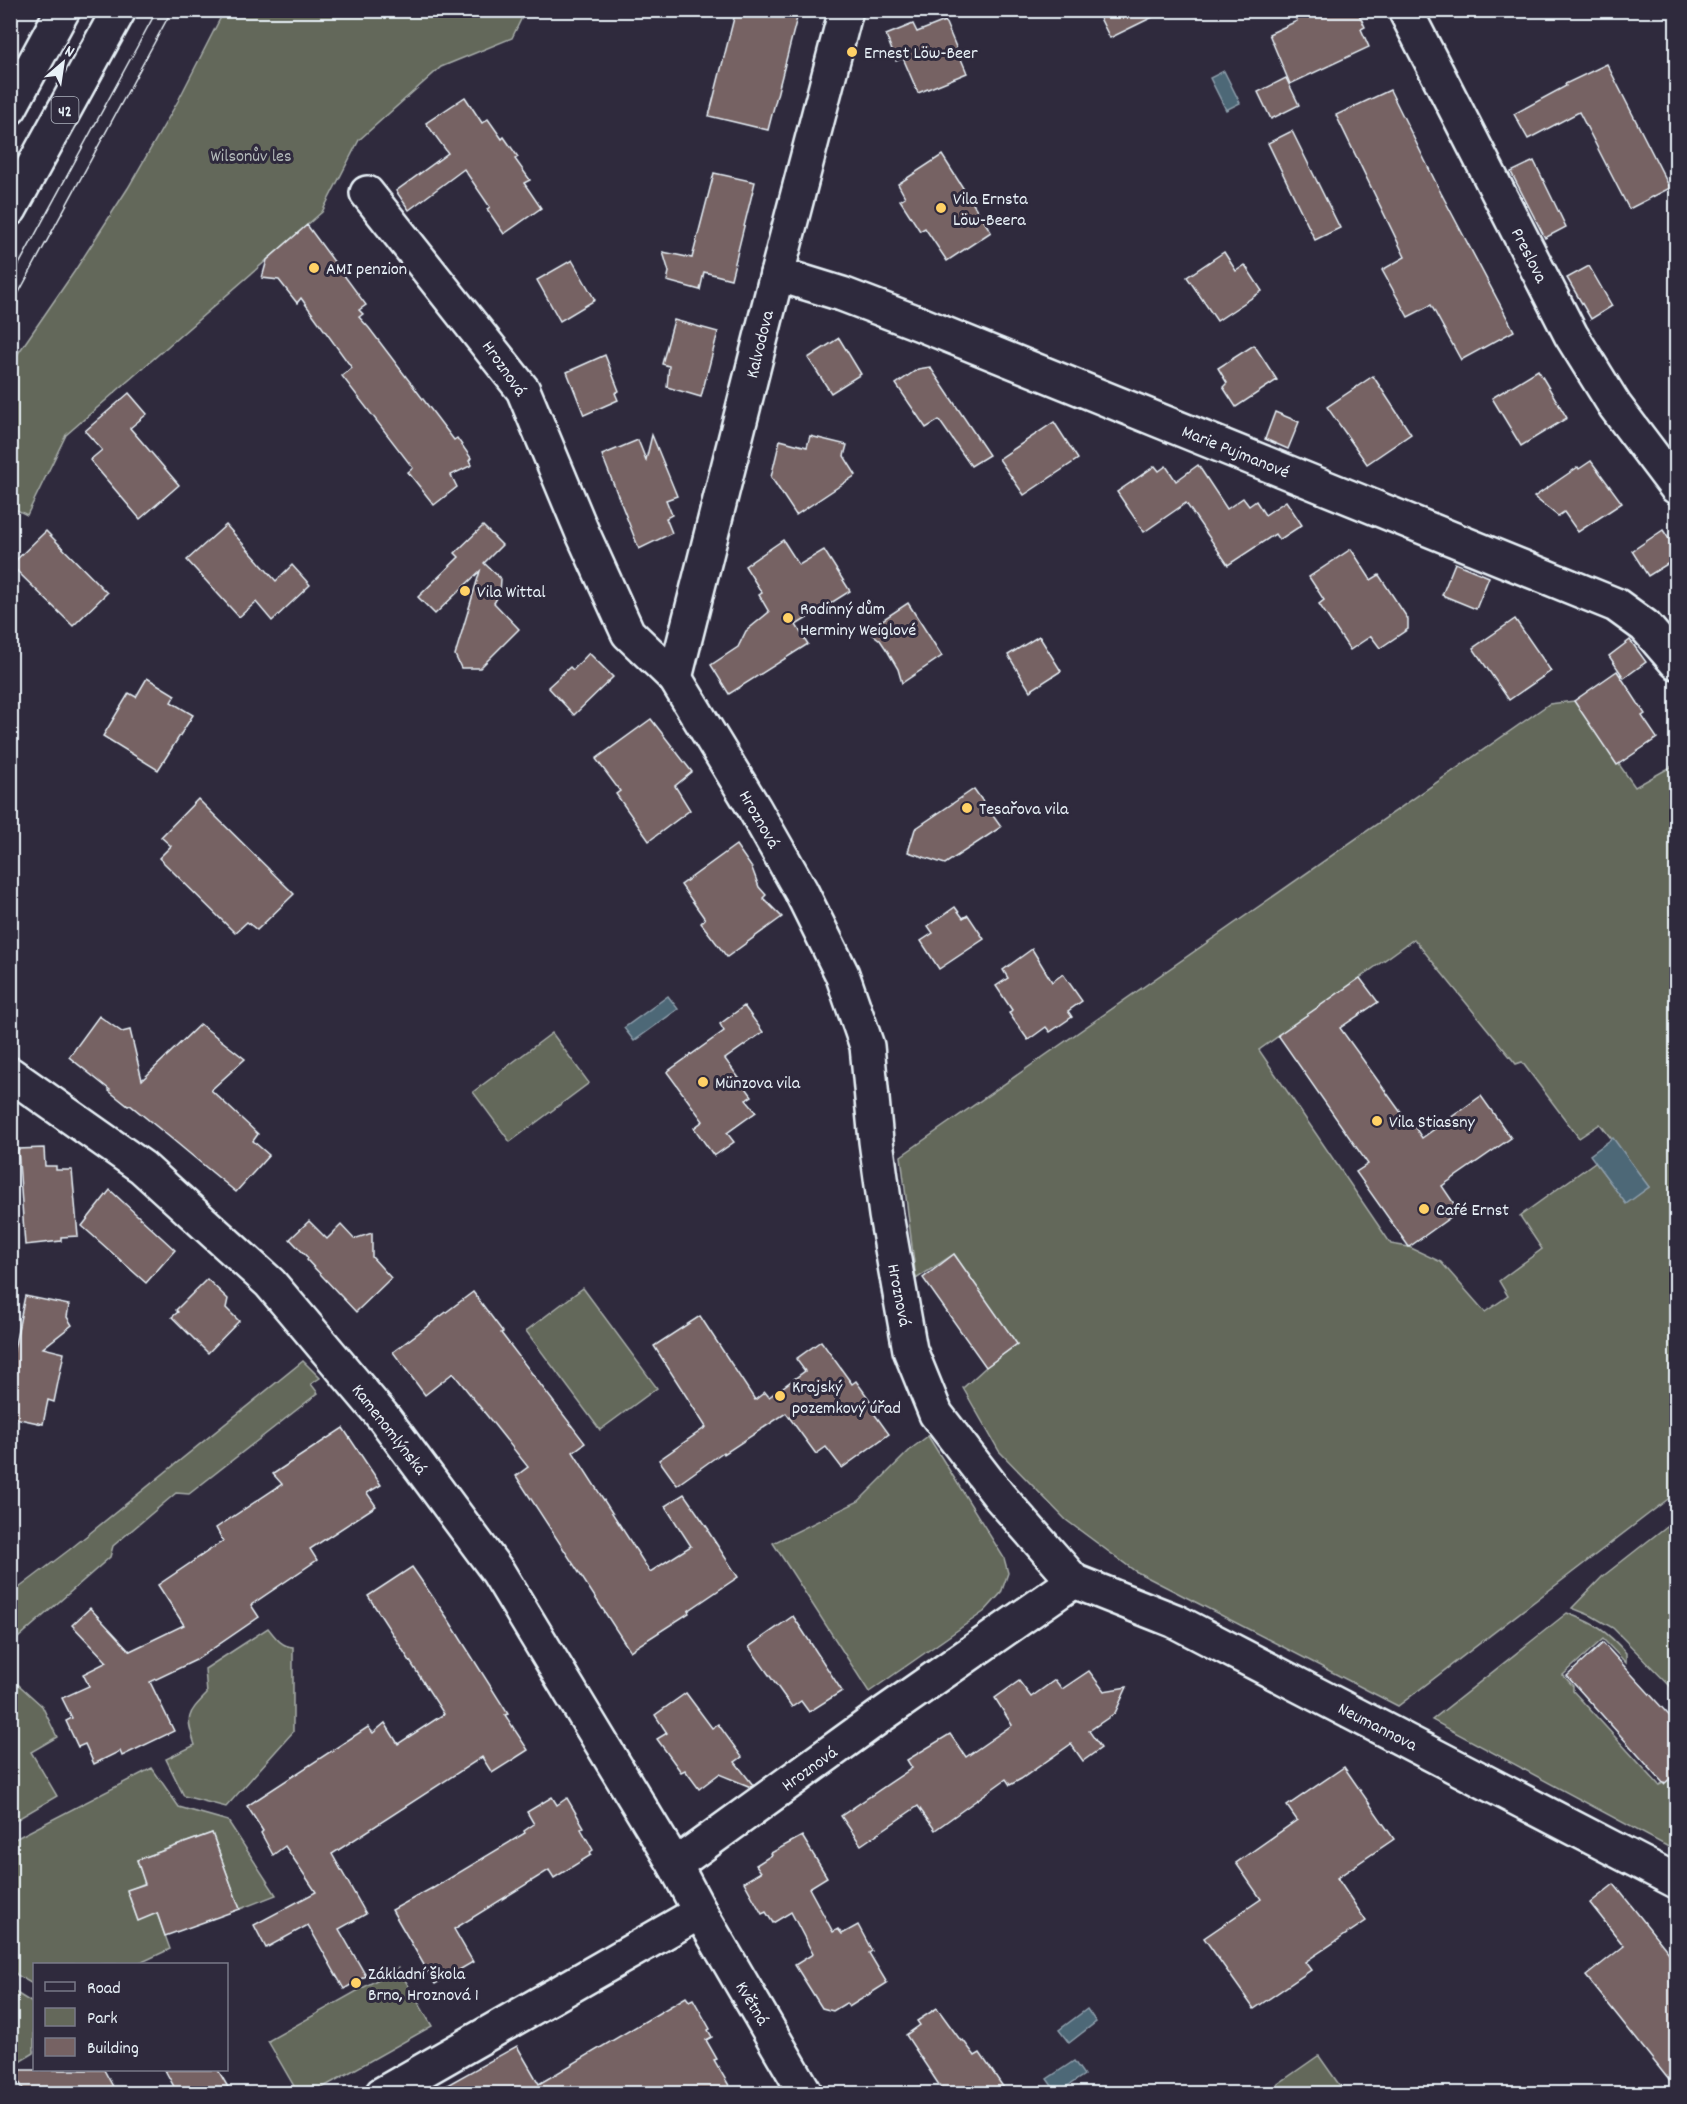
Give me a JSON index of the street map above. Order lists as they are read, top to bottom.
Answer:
{
  "streets": {
    "main road": [
      "42",
      "Preslova",
      "Kalvodova",
      "Hroznová",
      "Marie Pujmanové",
      "Kamenomlýnská",
      "Neumannova",
      "Květná"
    ]
  },
  "crossings": [
    ["Kalvodova", "Hroznová"],
    ["Kalvodova", "Marie Pujmanové"],
    ["Hroznová", "Kamenomlýnská"],
    ["Hroznová", "Neumannova"]
  ],
  "parks": ["Wilsonův les"],
  "places": [
    "Ernest Löw-Beer",
    "Vila Ernsta Löw-Beera",
    "AMI penzion",
    "Vila Wittal",
    "Rodinný dům Herminy Weiglové",
    "Tesařova vila",
    "Münzova vila",
    "Vila Stiassny",
    "Café Ernst",
    "Krajský pozemkový úřad",
    "Základní škola Brno, Hroznová 1"
  ],
  "legend": ["Road", "Park", "Building"],
  "north": "top right"
}
